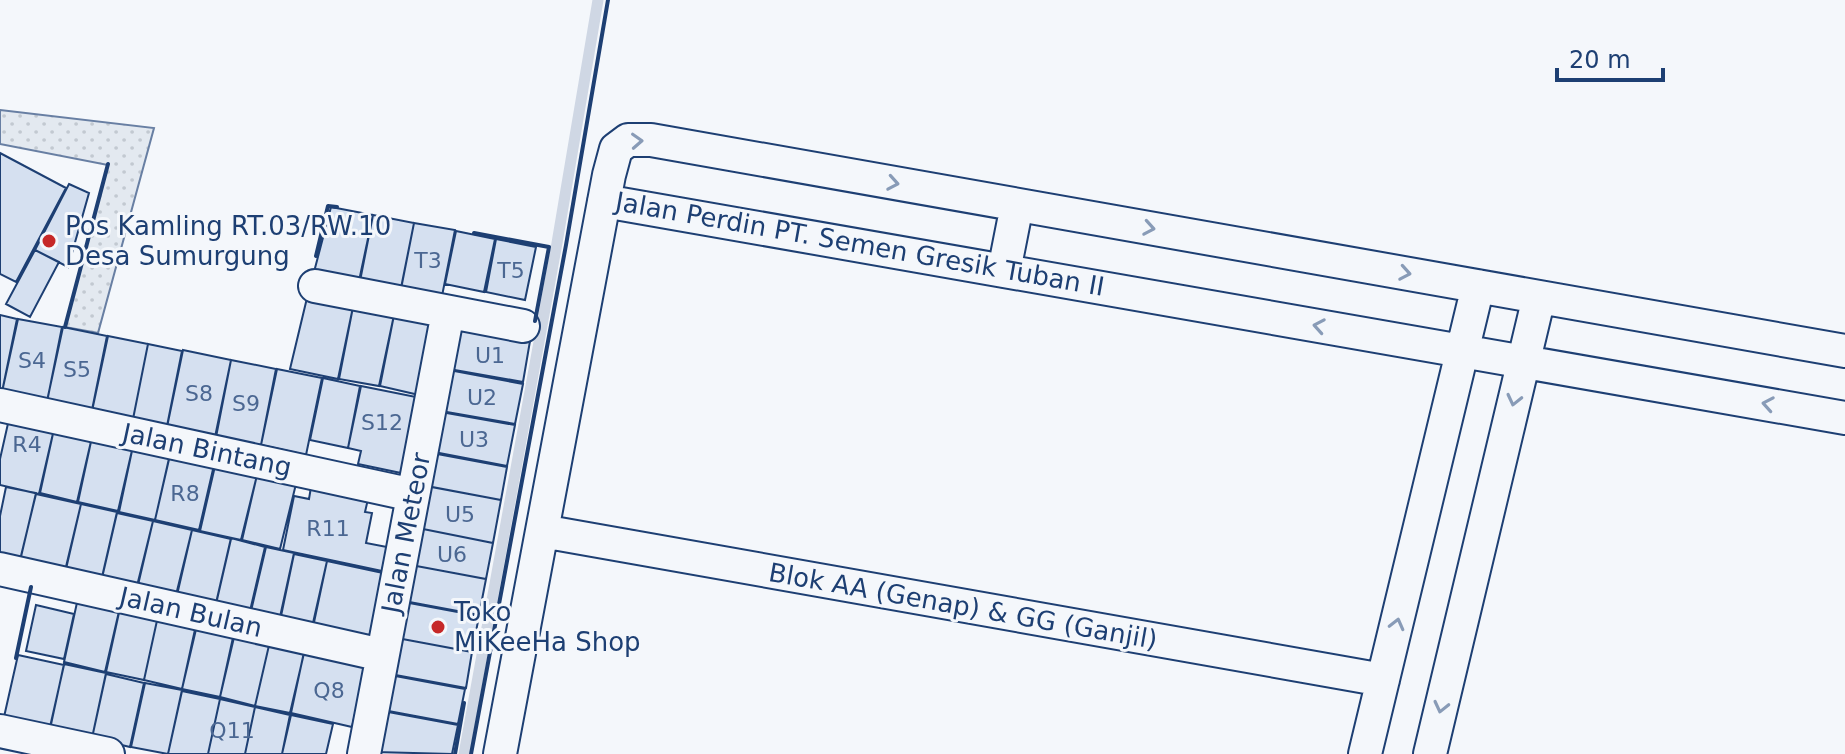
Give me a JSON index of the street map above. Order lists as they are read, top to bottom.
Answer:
{
  "streets": {
    "street": [
      "Jalan Perdin PT. Semen Gresik Tuban II",
      "Jalan Bintang",
      "Jalan Meteor",
      "Blok AA (Genap) & GG (Ganjil)",
      "Jalan Bulan"
    ]
  },
  "crossings": [
    ["Jalan Bintang", "Jalan Meteor"],
    ["Jalan Meteor", "Jalan Bulan"]
  ],
  "places": ["Pos Kamling RT.03/RW.10 Desa Sumurgung", "Toko MiKeeHa Shop"],
  "house_numbers": [
    "T3",
    "T5",
    "U1",
    "S4",
    "S5",
    "S8",
    "U2",
    "S9",
    "S12",
    "U3",
    "R4",
    "R8",
    "U5",
    "R11",
    "U6",
    "Q8",
    "Q11"
  ],
  "scale_bar": "20 m"
}
